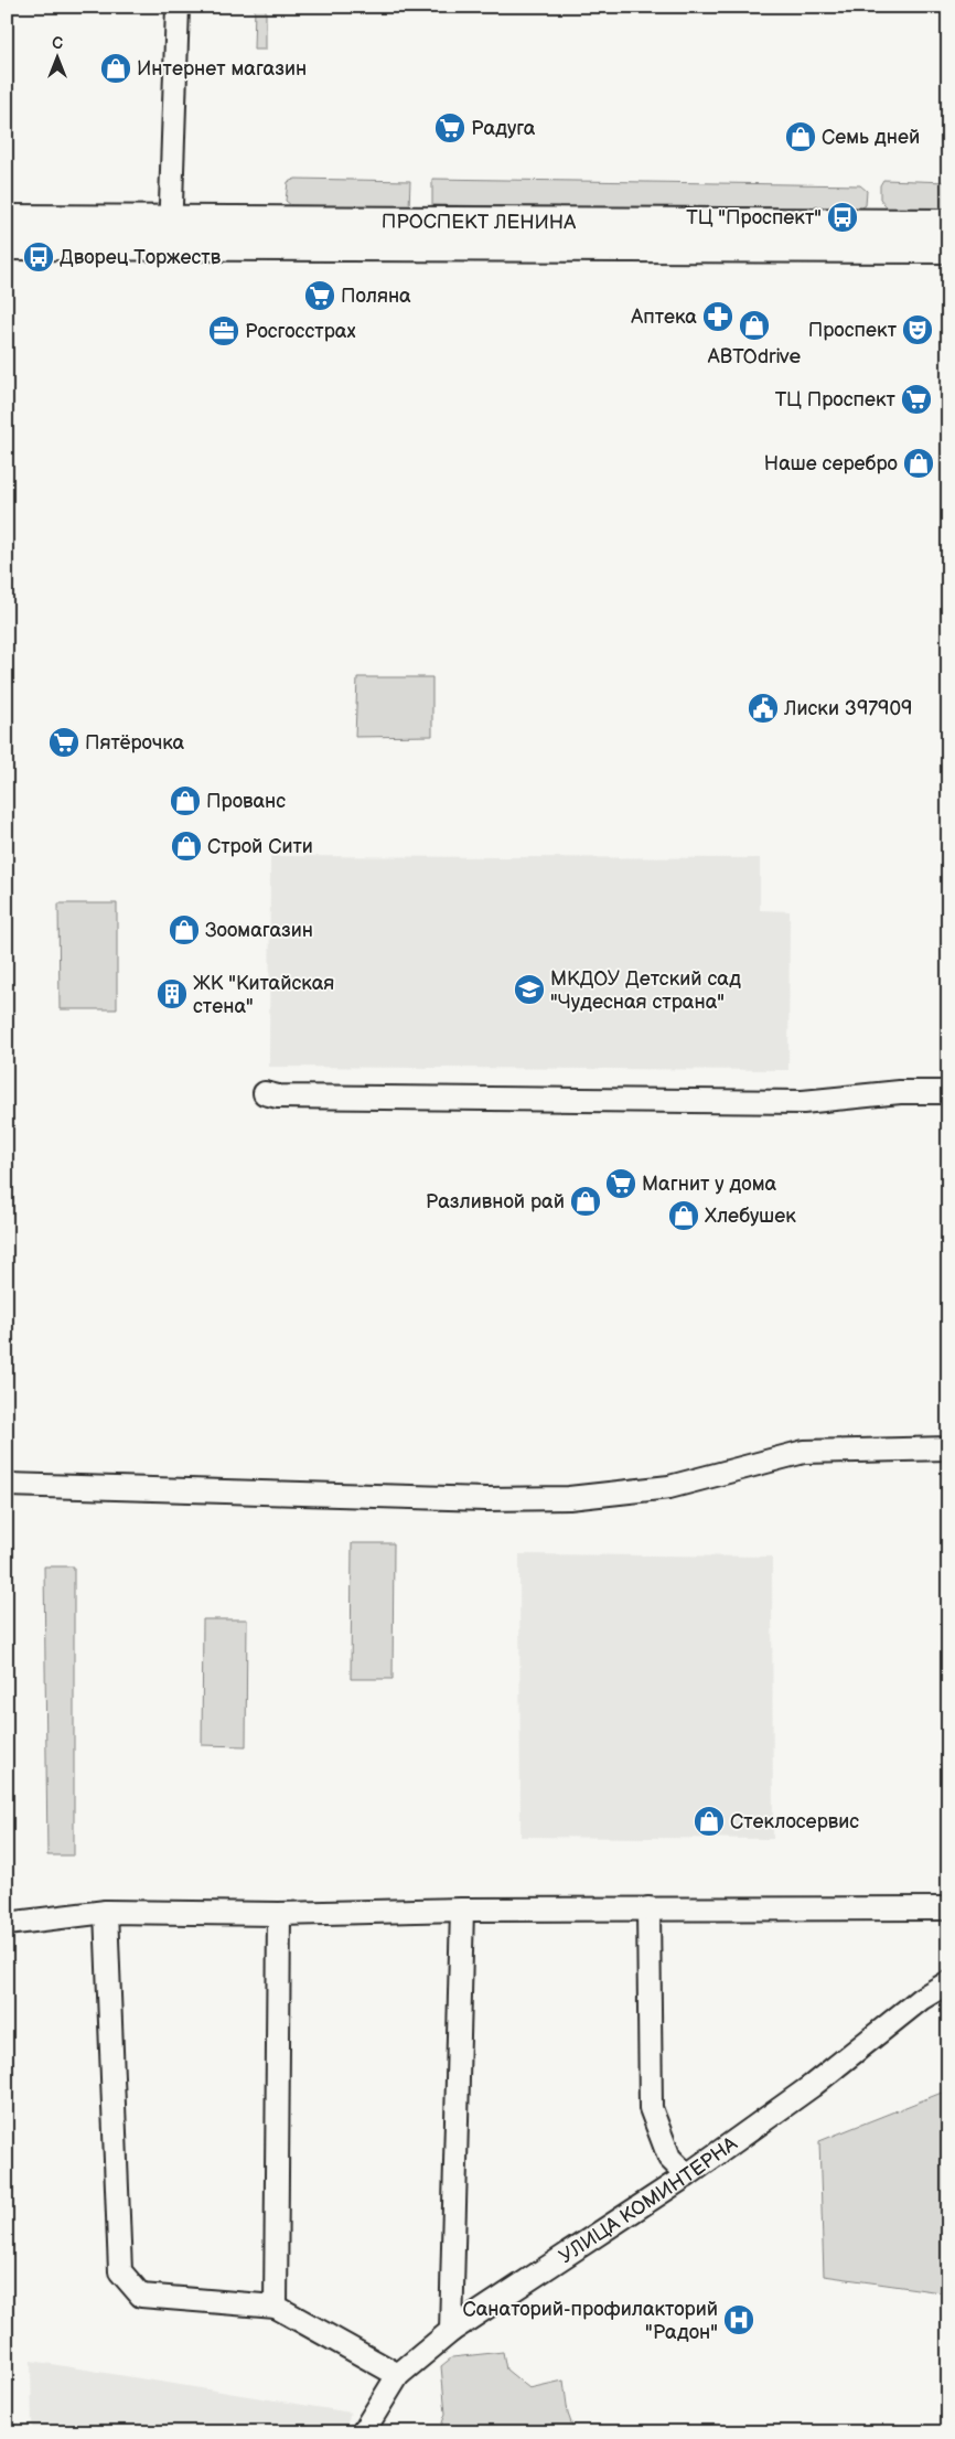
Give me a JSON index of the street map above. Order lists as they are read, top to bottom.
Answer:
{
  "streets": {
    "main road": ["ПРОСПЕКТ ЛЕНИНА"],
    "street": ["УЛИЦА КОМИНТЕРНА"]
  },
  "places": {
    "shop": [
      "Интернет магазин",
      "Семь дней",
      "АВТОdrive",
      "Наше серебро",
      "Прованс",
      "Строй Сити",
      "Зоомагазин",
      "Разливной рай",
      "Хлебушек",
      "Стеклосервис"
    ],
    "supermarket": [
      "Радуга",
      "Поляна",
      "ТЦ Проспект",
      "Пятёрочка",
      "Магнит у дома"
    ],
    "bus stop": ["ТЦ \"Проспект\"", "Дворец Торжеств"],
    "pharmacy": ["Аптека"],
    "theatre": ["Проспект"],
    "office": ["Росгосстрах"],
    "public building": ["Лиски 397909"],
    "school or university": ["МКДОУ Детский сад \"Чудесная страна\""],
    "building": ["ЖК \"Китайская стена\""],
    "hospital": ["Санаторий-профилакторий \"Радон\""]
  },
  "north": "top"
}
